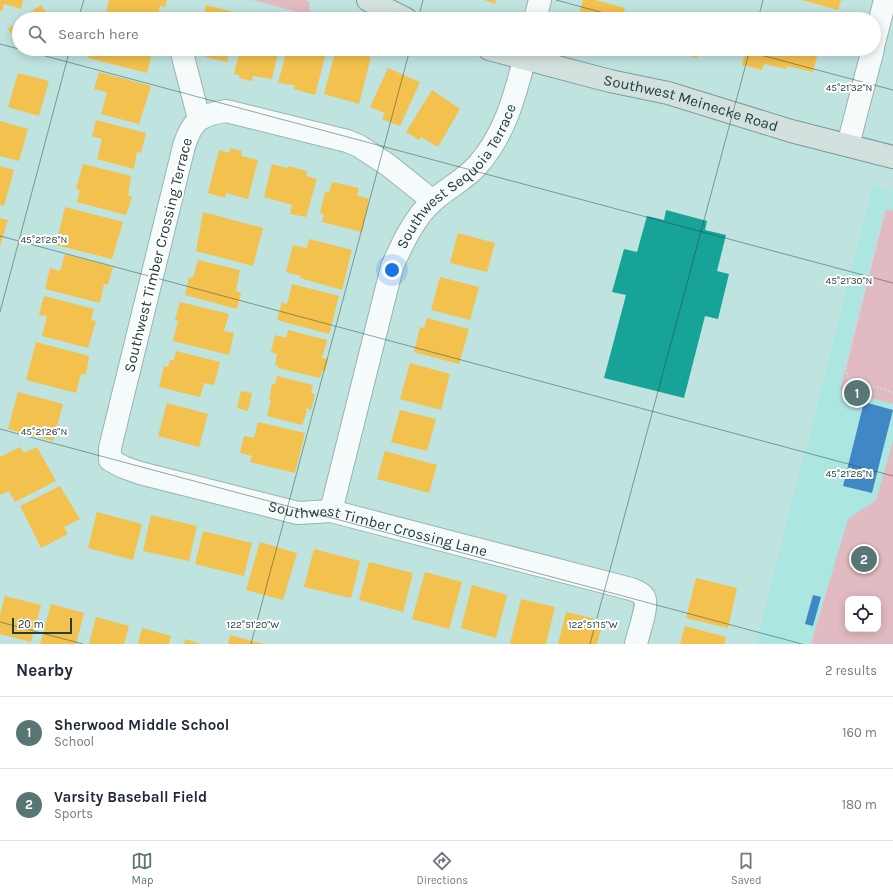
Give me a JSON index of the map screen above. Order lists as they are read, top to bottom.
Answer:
{
  "streets": {
    "main road": ["Southwest Meinecke Road"],
    "street": ["Southwest Sequoia Terrace", "Southwest Timber Crossing Terrace", "Southwest Timber Crossing Lane"]
  },
  "crossings": [
    ["Southwest Sequoia Terrace", "Southwest Timber Crossing Terrace"],
    ["Southwest Sequoia Terrace", "Southwest Timber Crossing Lane"],
    ["Southwest Timber Crossing Terrace", "Southwest Timber Crossing Lane"]
  ],
  "scale_bar": "20 m",
  "page": {
    "search": "Search here",
    "pins": ["1", "2"],
    "scale": "20 m",
    "heading": ["Nearby", "2 results"],
    "list": [
      {
        "mark": "1",
        "name": "Sherwood Middle School",
        "note": "School",
        "value": "160 m"
      },
      {
        "mark": "2",
        "name": "Varsity Baseball Field",
        "note": "Sports",
        "value": "180 m"
      }
    ],
    "nav": ["Map", "Directions", "Saved"]
  },
  "coordinates": [
    "45°21'32\"N",
    "45°21'28\"N",
    "45°21'30\"N",
    "45°21'26\"N",
    "122°51'20\"W",
    "122°51'15\"W"
  ]
}
